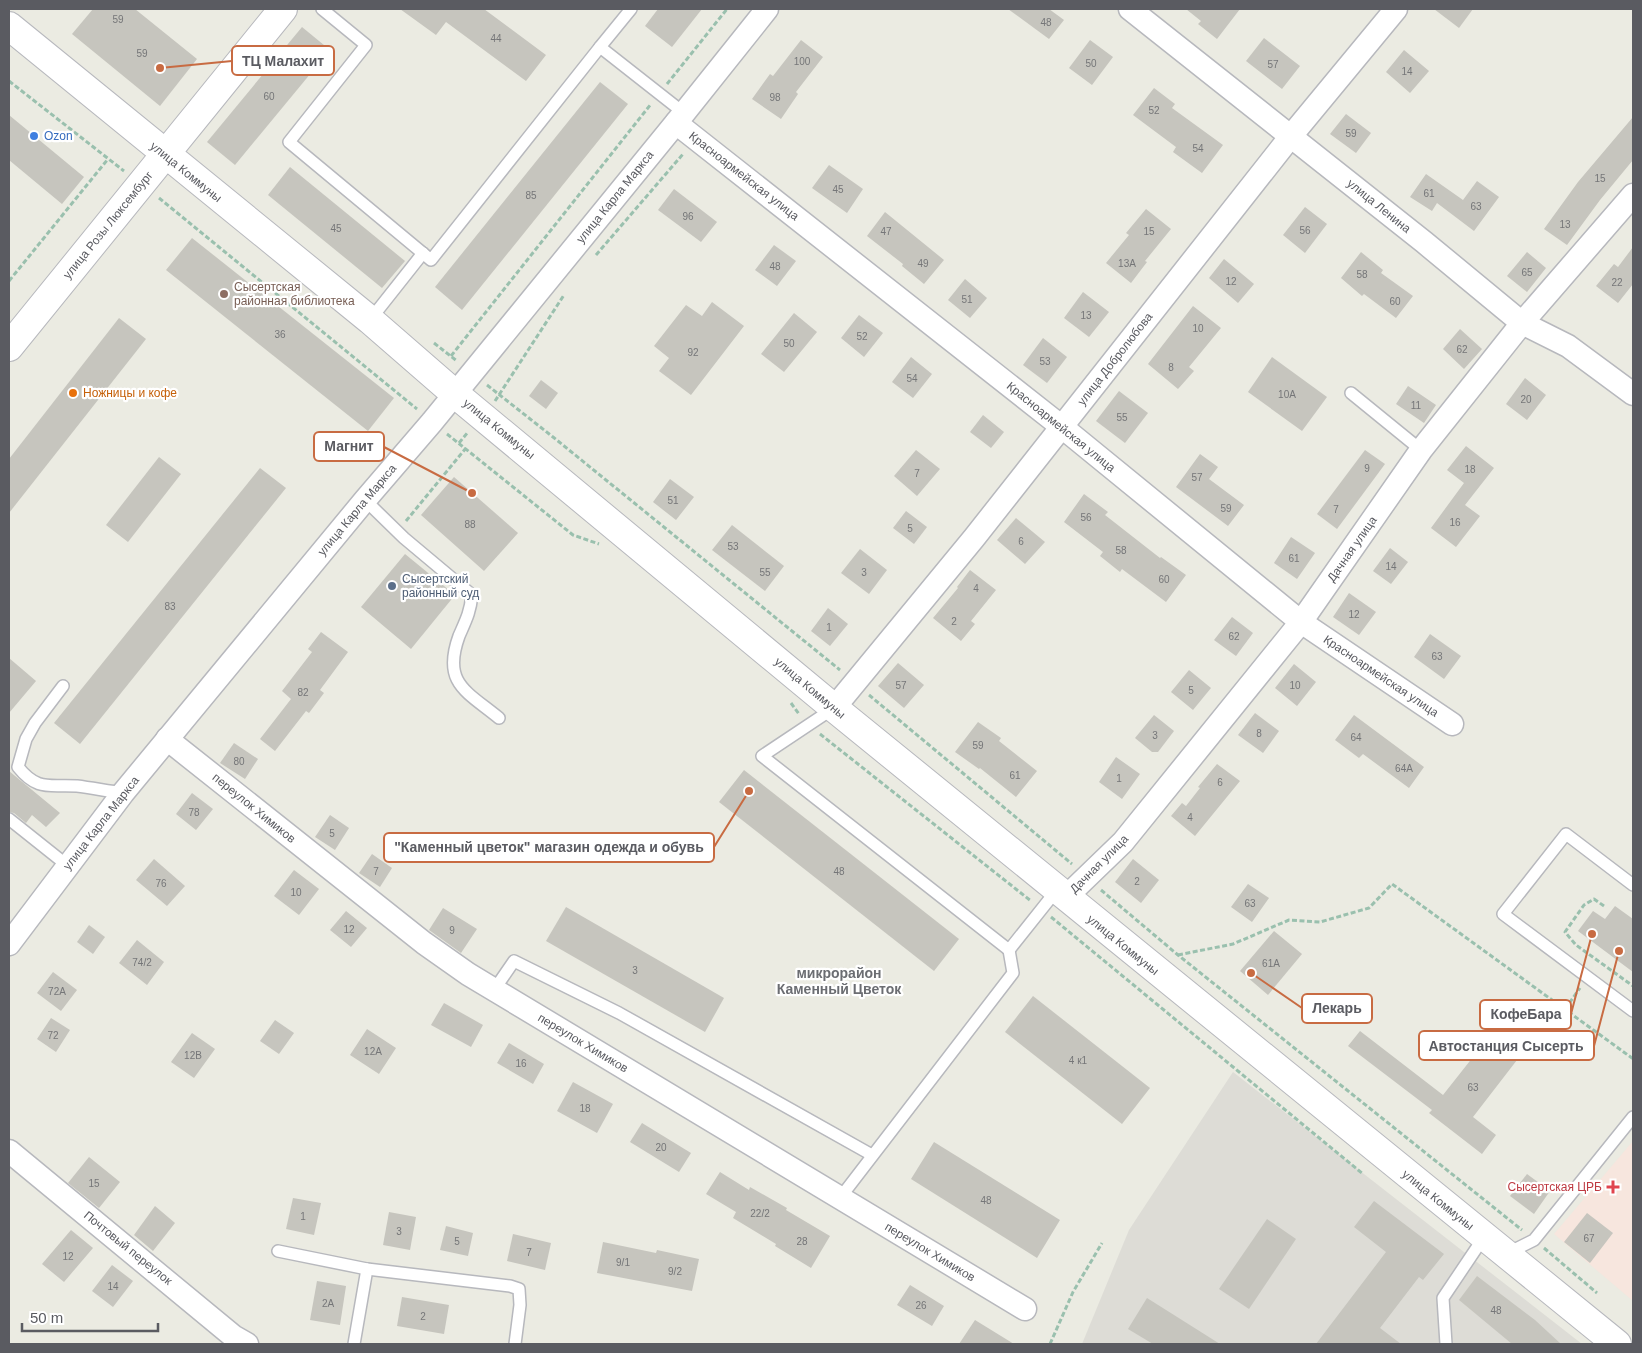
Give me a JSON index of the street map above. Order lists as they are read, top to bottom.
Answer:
{
  "streets": {
    "street": [
      "улица Коммуны",
      "Красноармейская улица",
      "улица Карла Маркса",
      "улица Ленина",
      "улица Розы Люксембург",
      "улица Добролюбова",
      "Дачная улица",
      "переулок Химиков",
      "Почтовый переулок"
    ]
  },
  "crossings": [
    ["улица Коммуны", "улица Карла Маркса"],
    ["улица Коммуны", "улица Розы Люксембург"],
    ["улица Коммуны", "улица Добролюбова"],
    ["улица Коммуны", "Дачная улица"],
    ["Красноармейская улица", "улица Карла Маркса"],
    ["Красноармейская улица", "улица Добролюбова"],
    ["Красноармейская улица", "Дачная улица"],
    ["улица Карла Маркса", "переулок Химиков"],
    ["улица Ленина", "улица Добролюбова"],
    ["улица Ленина", "Дачная улица"]
  ],
  "districts": ["микрорайон Каменный Цветок"],
  "places": {
    "other": [
      "ТЦ Малахит",
      "Ozon",
      "Сысертская районная библиотека",
      "Ножницы и кофе",
      "Магнит",
      "Сысертский районный суд",
      "\"Каменный цветок\" магазин одежда и обувь",
      "КофеБара",
      "Автостанция Сысерть",
      "Лекарь"
    ],
    "health": ["Сысертская ЦРБ"]
  },
  "house_numbers": [
    "59",
    "48",
    "44",
    "59",
    "100",
    "50",
    "57",
    "14",
    "60",
    "98",
    "52",
    "59",
    "54",
    "15",
    "45",
    "61",
    "85",
    "63",
    "96",
    "13",
    "45",
    "56",
    "47",
    "15",
    "49",
    "13А",
    "48",
    "65",
    "58",
    "12",
    "22",
    "51",
    "60",
    "13",
    "10",
    "36",
    "52",
    "50",
    "62",
    "92",
    "53",
    "8",
    "54",
    "10А",
    "20",
    "11",
    "55",
    "9",
    "18",
    "7",
    "57",
    "51",
    "59",
    "7",
    "56",
    "16",
    "88",
    "5",
    "6",
    "53",
    "58",
    "61",
    "14",
    "55",
    "3",
    "60",
    "4",
    "83",
    "12",
    "2",
    "1",
    "62",
    "63",
    "57",
    "10",
    "5",
    "82",
    "8",
    "3",
    "64",
    "59",
    "80",
    "64А",
    "61",
    "1",
    "6",
    "78",
    "4",
    "5",
    "7",
    "48",
    "2",
    "76",
    "10",
    "63",
    "12",
    "9",
    "74/2",
    "61А",
    "3",
    "72А",
    "72",
    "12А",
    "12В",
    "4 к1",
    "16",
    "63",
    "18",
    "20",
    "15",
    "48",
    "22/2",
    "1",
    "3",
    "67",
    "5",
    "28",
    "7",
    "12",
    "9/1",
    "9/2",
    "14",
    "2А",
    "26",
    "48",
    "2"
  ],
  "scale_bar": "50 m"
}
